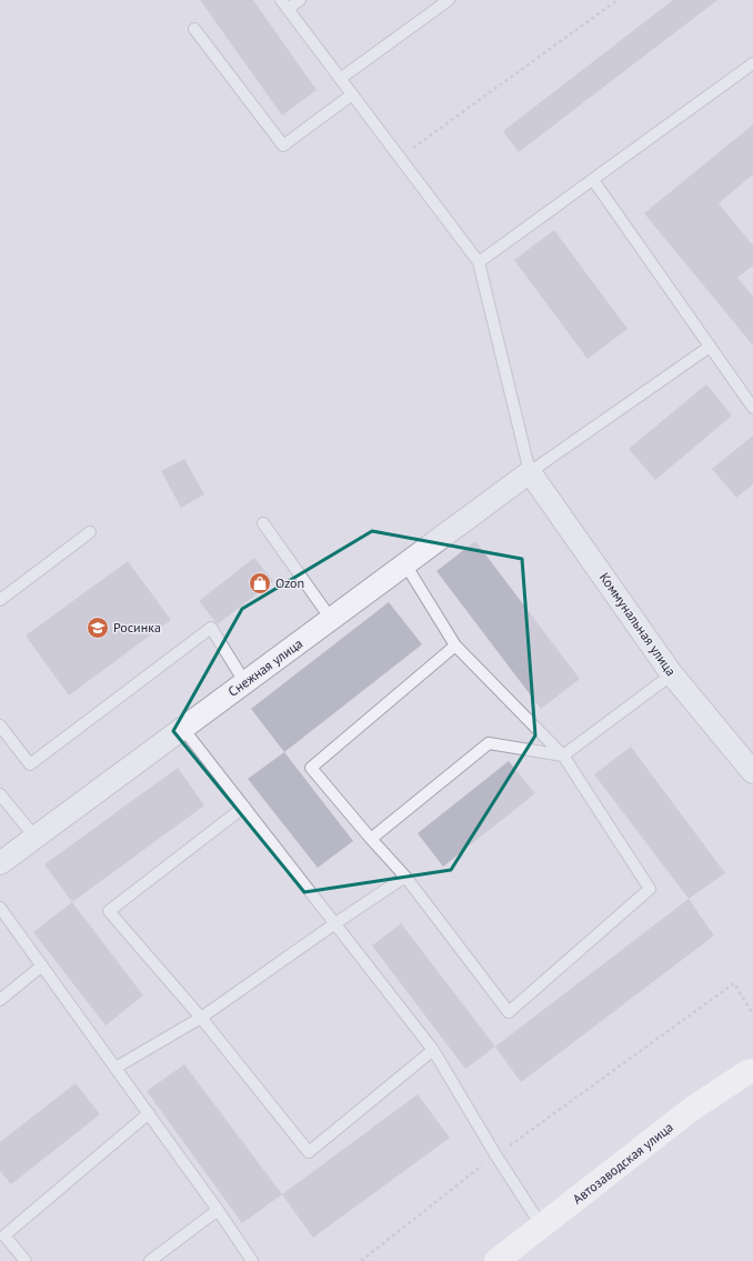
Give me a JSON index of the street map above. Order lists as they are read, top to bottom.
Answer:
{
  "streets": {
    "main road": ["Автозаводская улица"],
    "street": ["Коммунальная улица", "Снежная улица"]
  },
  "crossings": [
    ["Коммунальная улица", "Снежная улица"]
  ],
  "places": {
    "shop": ["Ozon"],
    "school or university": ["Росинка"]
  }
}
